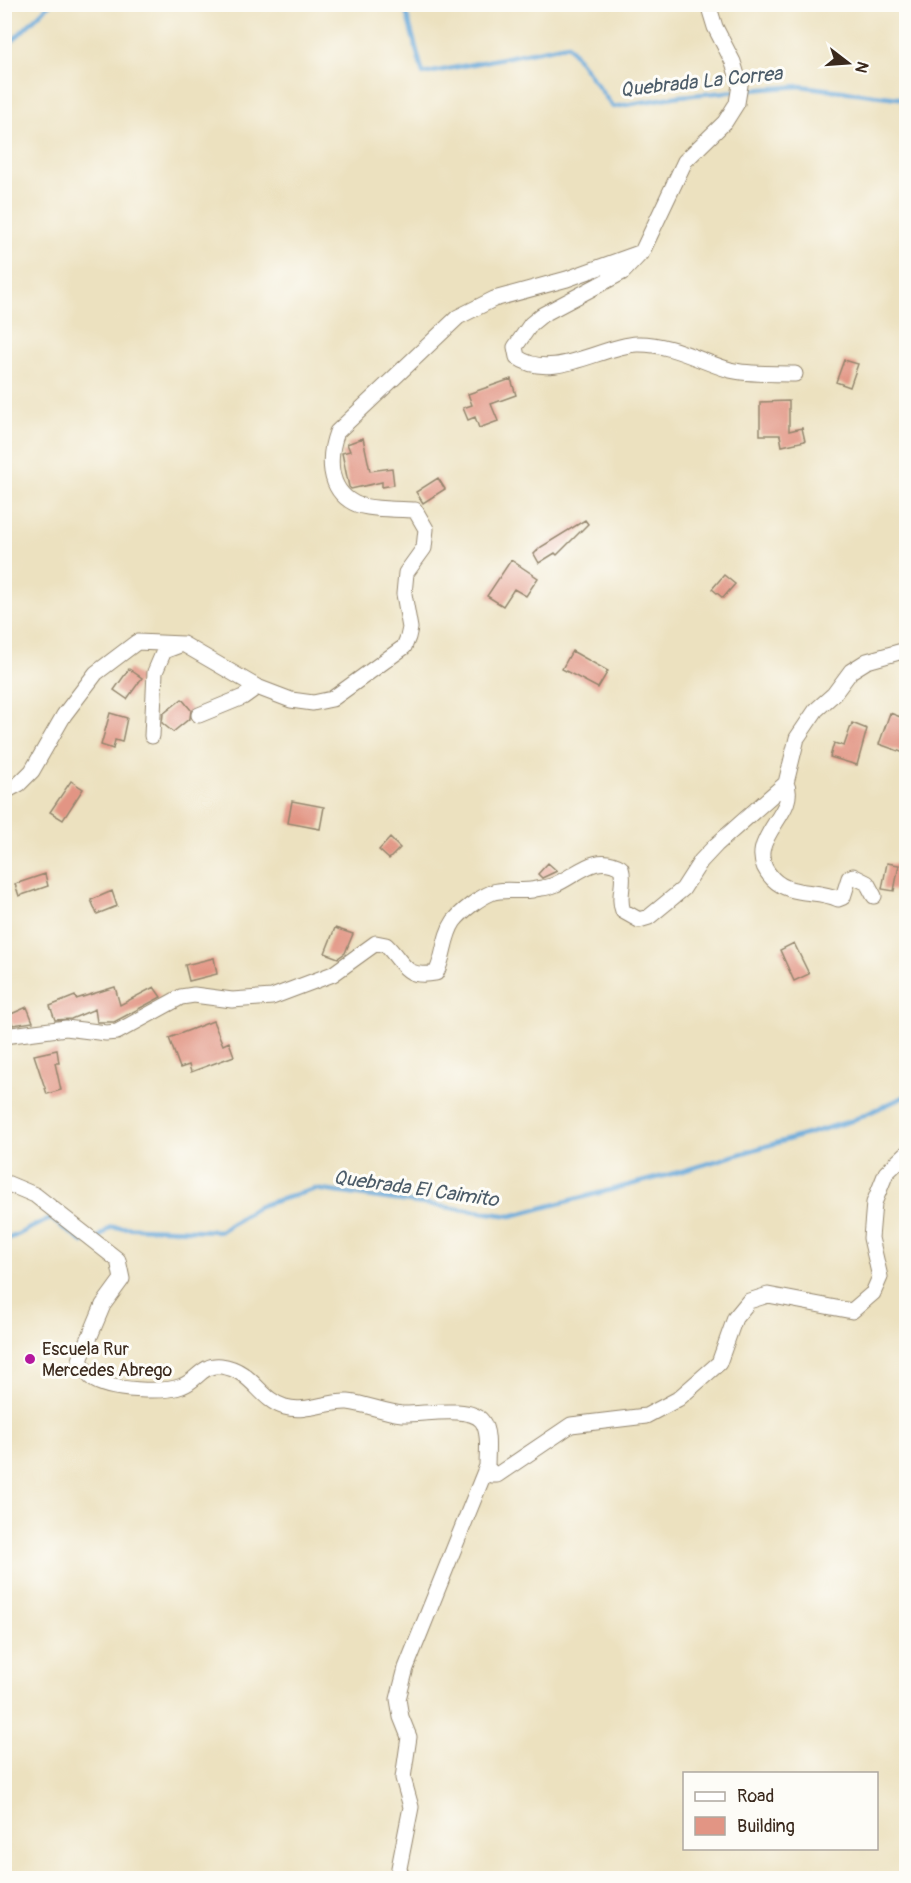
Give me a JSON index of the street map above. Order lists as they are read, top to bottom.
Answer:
{
  "water": ["Quebrada La Correa", "Quebrada El Caimito"],
  "places": ["Escuela Rur Mercedes Abrego"],
  "legend": ["Road", "Building"],
  "north": "right"
}
